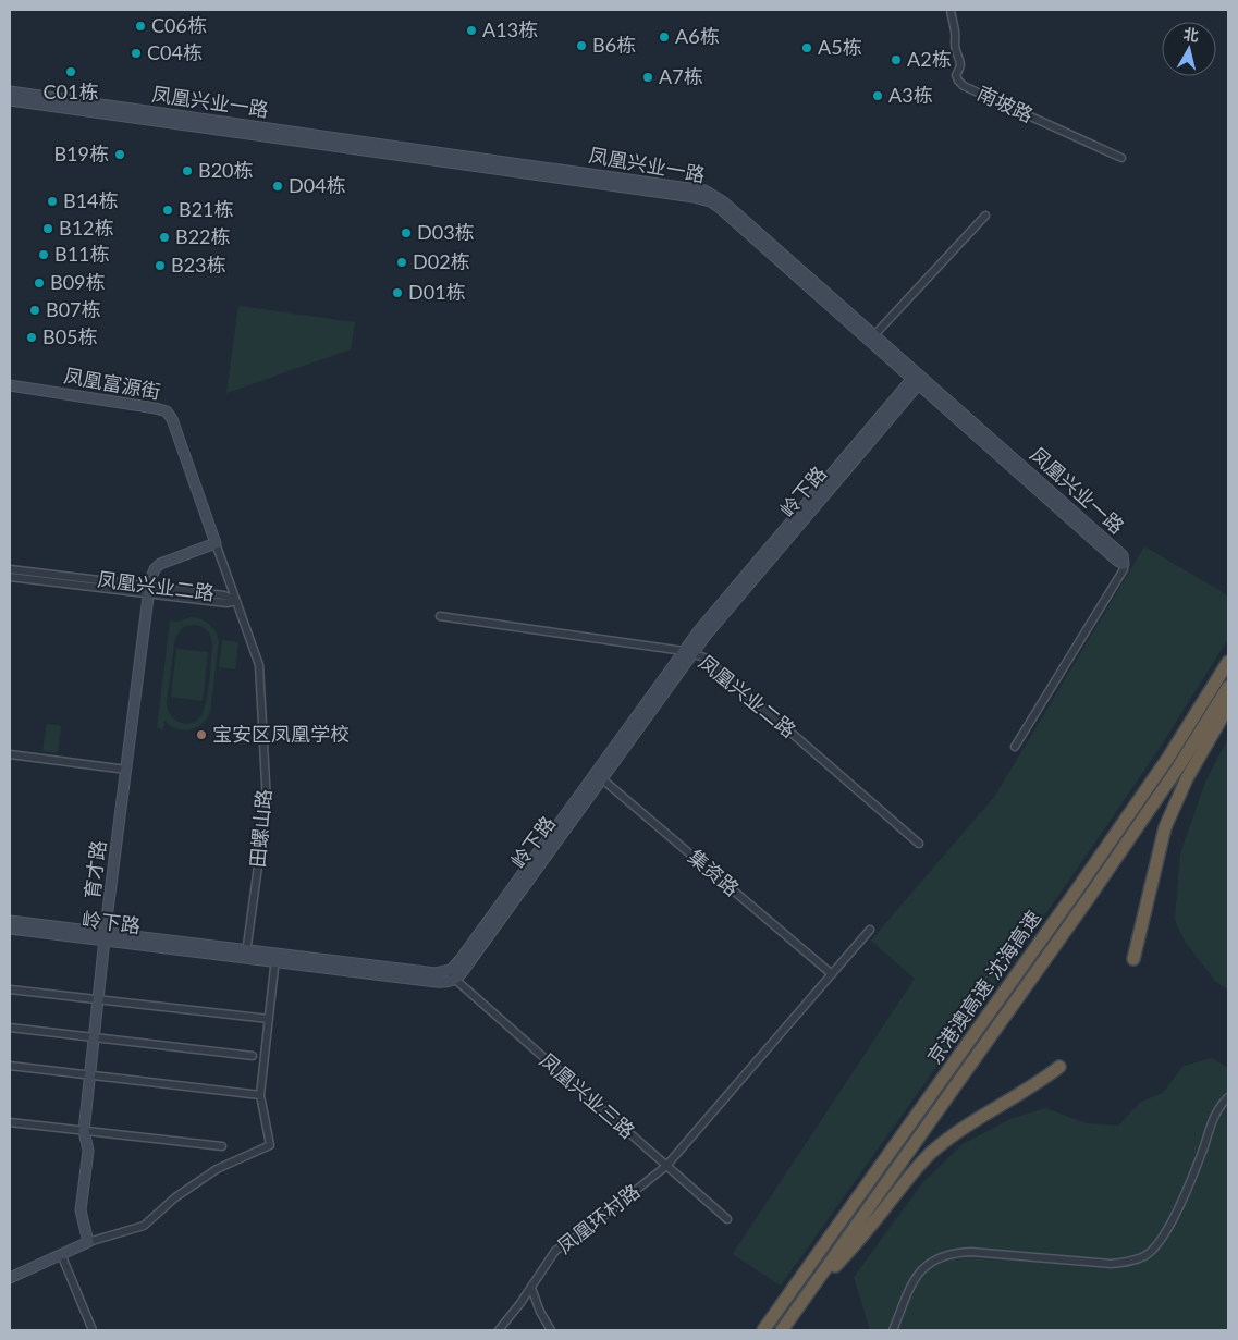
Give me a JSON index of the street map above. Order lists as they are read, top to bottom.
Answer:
{
  "streets": {
    "highway": ["京港澳高速 沈海高速"],
    "street": [
      "凤凰兴业一路",
      "南坡路",
      "凤凰富源街",
      "岭下路",
      "凤凰兴业二路",
      "田螺山路",
      "育才路",
      "集资路",
      "凤凰兴业三路",
      "凤凰环村路"
    ]
  },
  "crossings": [
    ["凤凰兴业一路", "岭下路"],
    ["凤凰富源街", "田螺山路"],
    ["凤凰富源街", "育才路"],
    ["岭下路", "凤凰兴业二路"],
    ["岭下路", "田螺山路"],
    ["岭下路", "育才路"],
    ["岭下路", "集资路"],
    ["岭下路", "凤凰兴业三路"],
    ["凤凰兴业二路", "田螺山路"],
    ["凤凰兴业二路", "育才路"],
    ["田螺山路", "育才路"],
    ["集资路", "凤凰环村路"],
    ["凤凰兴业三路", "凤凰环村路"]
  ],
  "places": [
    "C06栋",
    "A13栋",
    "A6栋",
    "B6栋",
    "A5栋",
    "C04栋",
    "A2栋",
    "C01栋",
    "A7栋",
    "A3栋",
    "B19栋",
    "B20栋",
    "D04栋",
    "B14栋",
    "B21栋",
    "B12栋",
    "D03栋",
    "B22栋",
    "B11栋",
    "D02栋",
    "B23栋",
    "B09栋",
    "D01栋",
    "B07栋",
    "B05栋",
    "宝安区凤凰学校"
  ],
  "north": "top"
}
